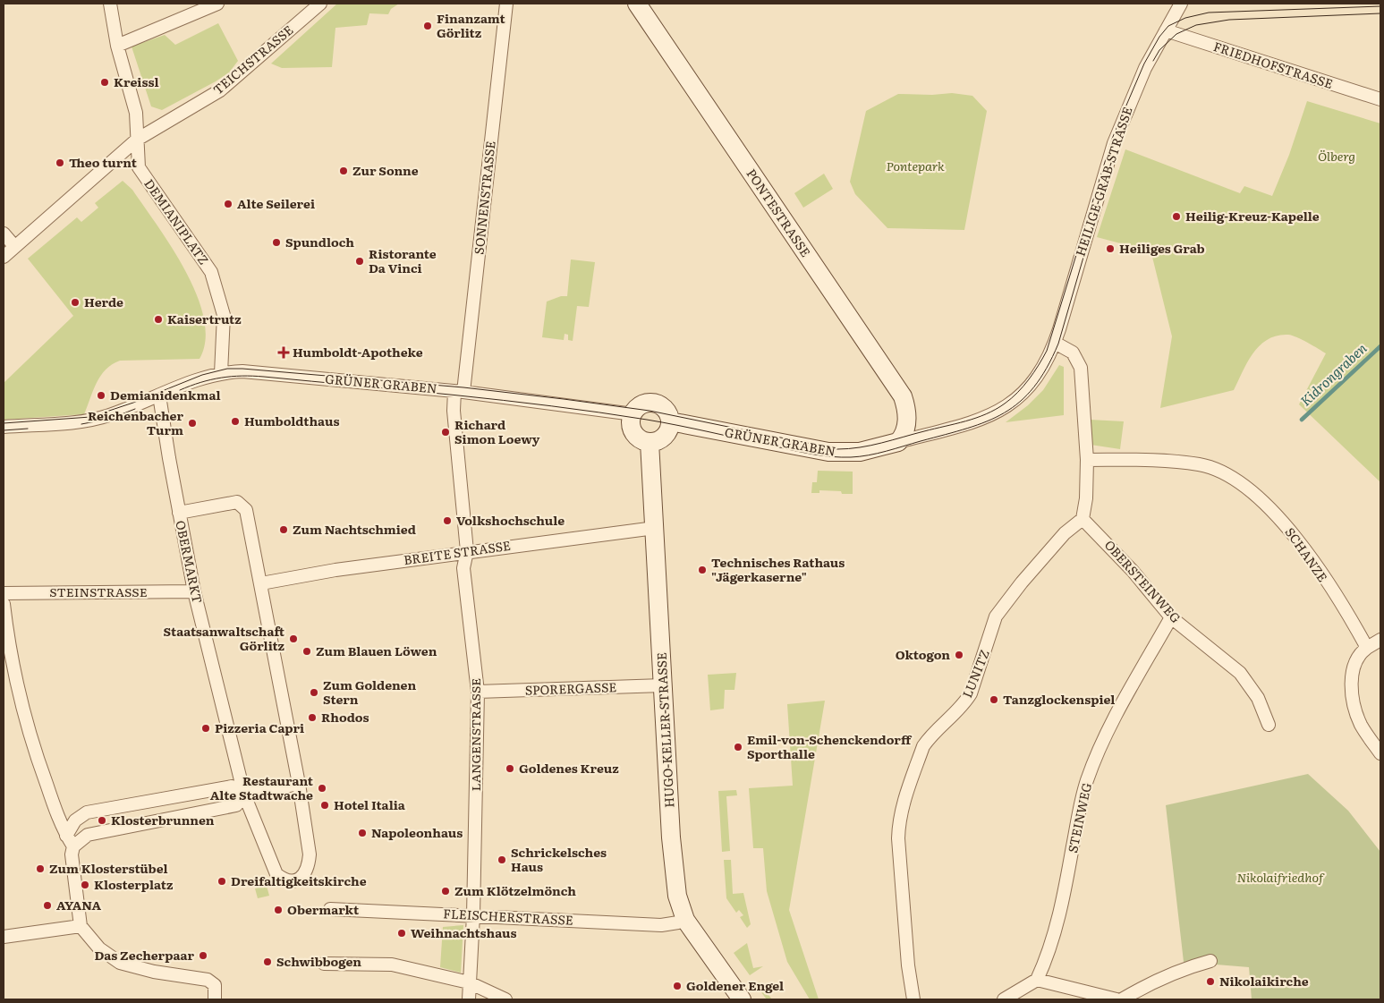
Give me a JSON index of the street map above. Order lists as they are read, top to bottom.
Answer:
{
  "streets": {
    "street": [
      "TEICHSTRASSE",
      "FRIEDHOFSTRASSE",
      "HEILIGE-GRAB-STRASSE",
      "SONNENSTRASSE",
      "PONTESTRASSE",
      "DEMIANIPLATZ",
      "GRÜNER GRABEN",
      "BREITE STRASSE",
      "SCHANZE",
      "OBERMARKT",
      "OBERSTEINWEG",
      "STEINSTRASSE",
      "LUNITZ",
      "SPORERGASSE",
      "HUGO-KELLER-STRASSE",
      "LANGENSTRASSE",
      "STEINWEG",
      "FLEISCHERSTRASSE"
    ]
  },
  "crossings": [
    ["TEICHSTRASSE", "DEMIANIPLATZ"],
    ["FRIEDHOFSTRASSE", "HEILIGE-GRAB-STRASSE"],
    ["HEILIGE-GRAB-STRASSE", "PONTESTRASSE"],
    ["HEILIGE-GRAB-STRASSE", "GRÜNER GRABEN"],
    ["SONNENSTRASSE", "GRÜNER GRABEN"],
    ["SONNENSTRASSE", "LANGENSTRASSE"],
    ["PONTESTRASSE", "GRÜNER GRABEN"],
    ["DEMIANIPLATZ", "GRÜNER GRABEN"],
    ["GRÜNER GRABEN", "OBERMARKT"],
    ["GRÜNER GRABEN", "HUGO-KELLER-STRASSE"],
    ["GRÜNER GRABEN", "LANGENSTRASSE"],
    ["BREITE STRASSE", "OBERMARKT"],
    ["BREITE STRASSE", "HUGO-KELLER-STRASSE"],
    ["BREITE STRASSE", "LANGENSTRASSE"],
    ["OBERMARKT", "STEINSTRASSE"],
    ["OBERSTEINWEG", "LUNITZ"],
    ["OBERSTEINWEG", "STEINWEG"],
    ["SPORERGASSE", "HUGO-KELLER-STRASSE"],
    ["SPORERGASSE", "LANGENSTRASSE"],
    ["HUGO-KELLER-STRASSE", "FLEISCHERSTRASSE"],
    ["LANGENSTRASSE", "FLEISCHERSTRASSE"]
  ],
  "water": ["Kidrongraben"],
  "parks": ["Ölberg", "Pontepark", "Nikolaifriedhof"],
  "places": {
    "other": [
      "Finanzamt Görlitz",
      "Kreissl",
      "Theo turnt",
      "Zur Sonne",
      "Alte Seilerei",
      "Heilig-Kreuz-Kapelle",
      "Spundloch",
      "Heiliges Grab",
      "Ristorante Da Vinci",
      "Herde",
      "Kaisertrutz",
      "Demianidenkmal",
      "Humboldthaus",
      "Reichenbacher Turm",
      "Richard Simon Loewy",
      "Volkshochschule",
      "Zum Nachtschmied",
      "Technisches Rathaus \"Jägerkaserne\"",
      "Staatsanwaltschaft Görlitz",
      "Zum Blauen Löwen",
      "Oktogon",
      "Zum Goldenen Stern",
      "Tanzglockenspiel",
      "Rhodos",
      "Pizzeria Capri",
      "Emil-von-Schenckendorff Sporthalle",
      "Goldenes Kreuz",
      "Restaurant Alte Stadtwache",
      "Hotel Italia",
      "Klosterbrunnen",
      "Napoleonhaus",
      "Schrickelsches Haus",
      "Zum Klosterstübel",
      "Dreifaltigkeitskirche",
      "Klosterplatz",
      "Zum Klötzelmönch",
      "AYANA",
      "Obermarkt",
      "Weihnachtshaus",
      "Das Zecherpaar",
      "Schwibbogen",
      "Nikolaikirche",
      "Goldener Engel"
    ],
    "health": ["Humboldt-Apotheke"]
  }
}
